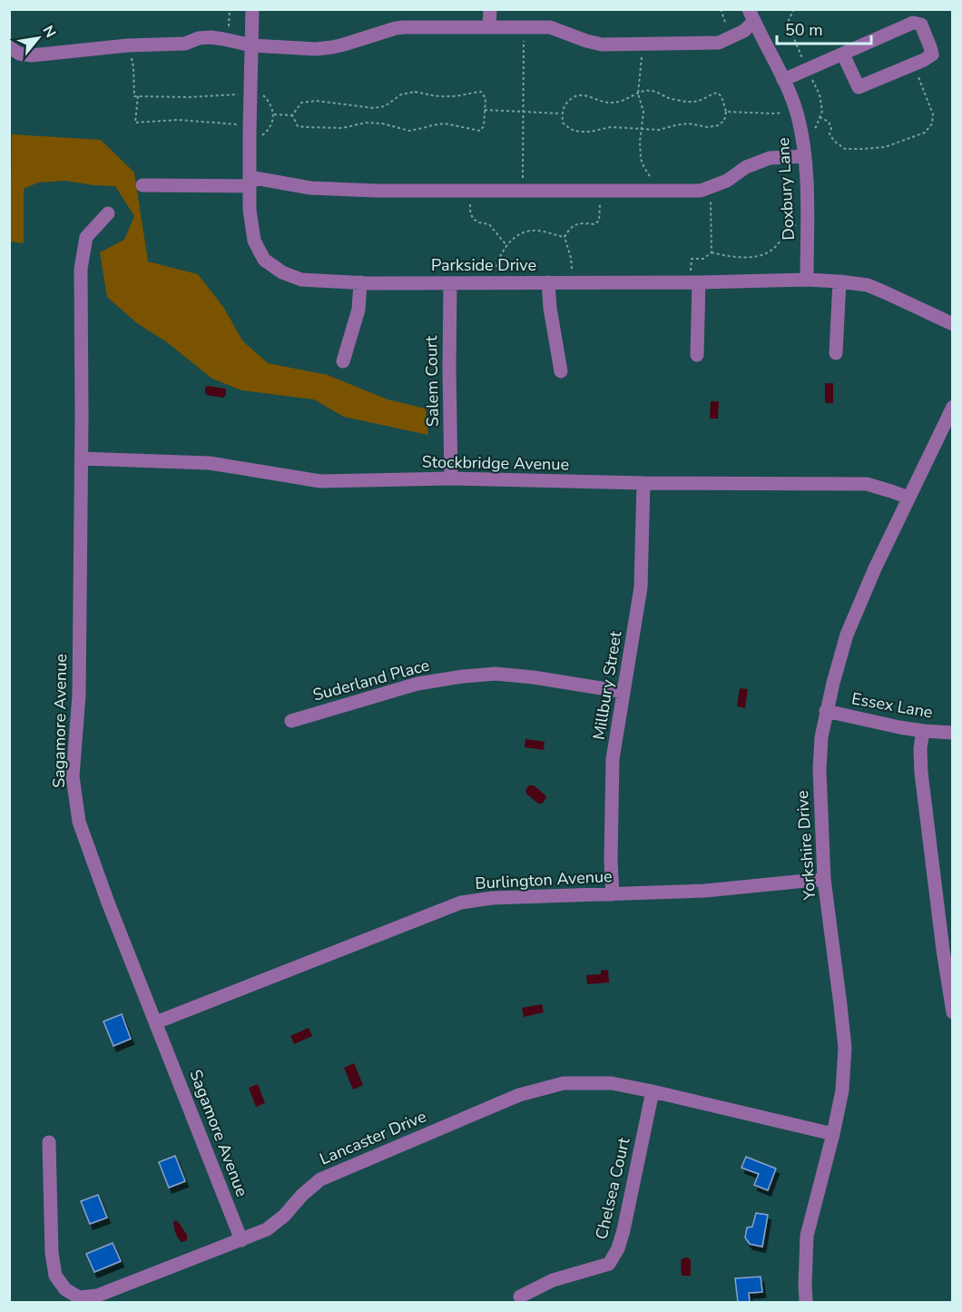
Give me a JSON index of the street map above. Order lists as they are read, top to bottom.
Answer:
{
  "streets": {
    "street": [
      "Doxbury Lane",
      "Parkside Drive",
      "Salem Court",
      "Stockbridge Avenue",
      "Suderland Place",
      "Millbury Street",
      "Essex Lane",
      "Sagamore Avenue",
      "Yorkshire Drive",
      "Burlington Avenue",
      "Lancaster Drive",
      "Chelsea Court"
    ]
  },
  "crossings": [
    ["Doxbury Lane", "Parkside Drive"],
    ["Parkside Drive", "Salem Court"],
    ["Salem Court", "Stockbridge Avenue"],
    ["Stockbridge Avenue", "Millbury Street"],
    ["Stockbridge Avenue", "Sagamore Avenue"],
    ["Stockbridge Avenue", "Yorkshire Drive"],
    ["Suderland Place", "Millbury Street"],
    ["Millbury Street", "Burlington Avenue"],
    ["Essex Lane", "Yorkshire Drive"],
    ["Sagamore Avenue", "Burlington Avenue"],
    ["Sagamore Avenue", "Lancaster Drive"],
    ["Yorkshire Drive", "Burlington Avenue"],
    ["Yorkshire Drive", "Lancaster Drive"],
    ["Lancaster Drive", "Chelsea Court"]
  ],
  "scale_bar": "50 m",
  "north": "top right"
}
